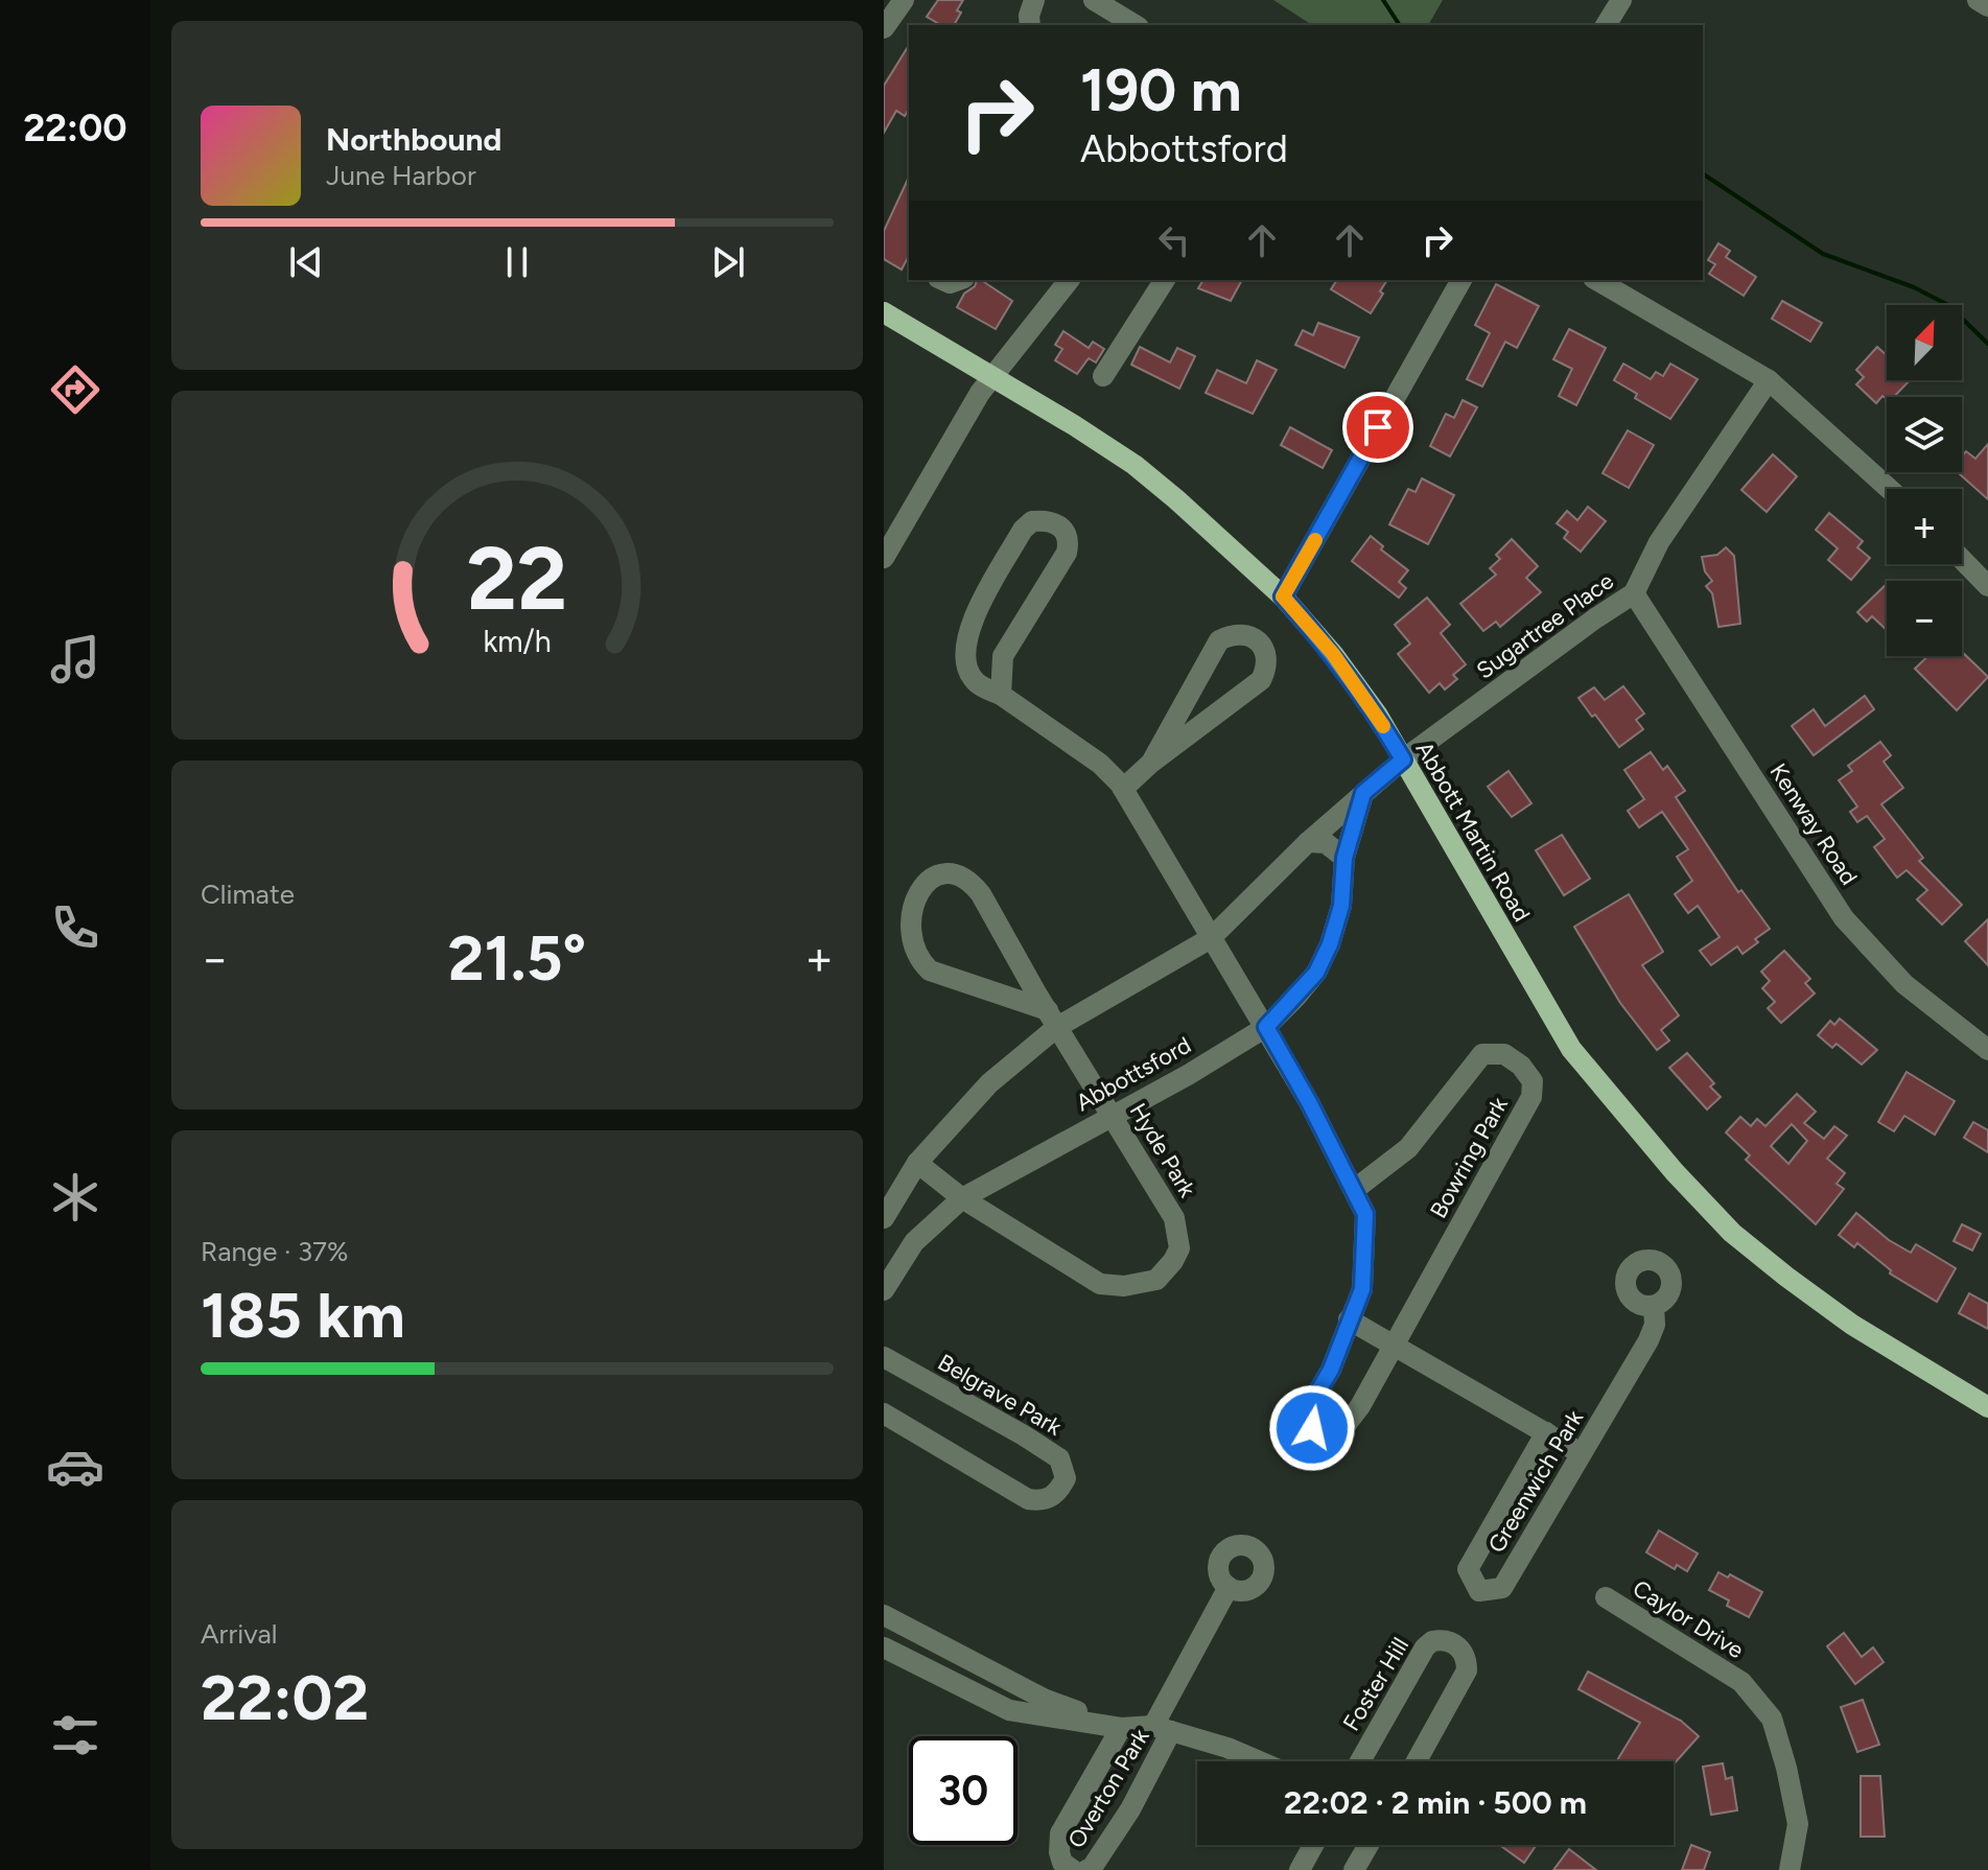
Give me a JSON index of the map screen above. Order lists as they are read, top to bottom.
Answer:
{
  "streets": {
    "main road": ["Abbott Martin Road"],
    "street": [
      "Sugartree Place",
      "Kenway Road",
      "Abbottsford",
      "Hyde Park",
      "Bowring Park",
      "Belgrave Park",
      "Greenwich Park",
      "Caylor Drive",
      "Foster Hill",
      "Overton Park"
    ]
  },
  "crossings": [
    ["Sugartree Place", "Kenway Road"],
    ["Sugartree Place", "Abbott Martin Road"],
    ["Abbottsford", "Hyde Park"],
    ["Abbottsford", "Bowring Park"]
  ],
  "north": "top right",
  "page": {
    "tabs": "22:00",
    "turn": ["190 m", "Abbottsford"],
    "song": ["Northbound", "June Harbor"],
    "map_buttons": ["+", "−"],
    "tile": [
      "Climate",
      ["Range · 37%", "185 km"],
      ["Arrival", "22:02"]
    ],
    "heat": ["−", "21.5°", "+"],
    "limit": "30",
    "trip": "22:02 · 2 min · 500 m",
    "gauge": ["22", "km/h"]
  }
}
